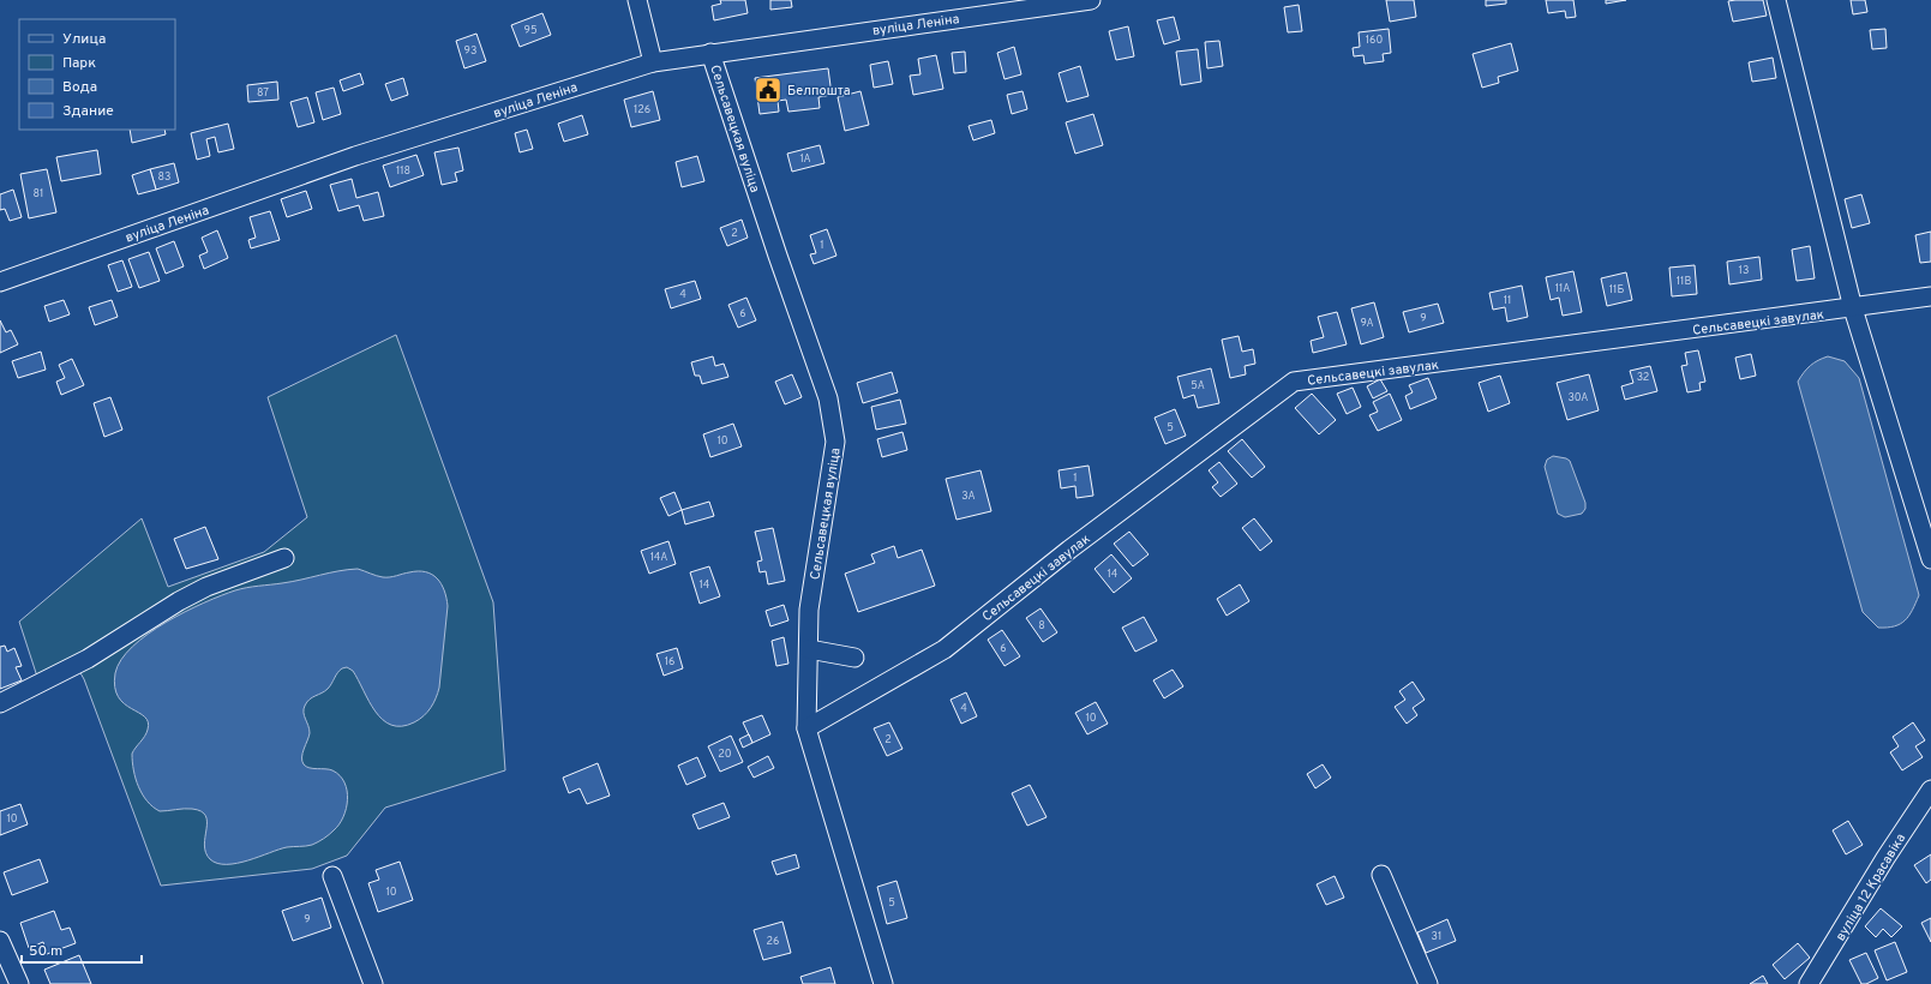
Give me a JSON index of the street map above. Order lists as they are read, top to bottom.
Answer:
{
  "streets": {
    "street": [
      "вуліца Леніна",
      "Сельсавецкая вуліца",
      "Сельсавецкі завулак",
      "вуліца 12 Красавіка"
    ]
  },
  "crossings": [
    ["вуліца Леніна", "Сельсавецкая вуліца"],
    ["Сельсавецкая вуліца", "Сельсавецкі завулак"]
  ],
  "places": {
    "public building": ["Белпошта"]
  },
  "house_numbers": [
    "95",
    "160",
    "93",
    "87",
    "126",
    "1А",
    "118",
    "83",
    "81",
    "2",
    "1",
    "13",
    "11В",
    "11А",
    "11Б",
    "4",
    "11",
    "6",
    "9",
    "9А",
    "32",
    "5А",
    "30А",
    "5",
    "10",
    "1",
    "3А",
    "14А",
    "14",
    "14",
    "8",
    "6",
    "16",
    "4",
    "10",
    "2",
    "20",
    "10",
    "10",
    "5",
    "9",
    "31",
    "26"
  ],
  "legend": [
    "Улица",
    "Парк",
    "Вода",
    "Здание"
  ],
  "scale_bar": "50 m"
}
